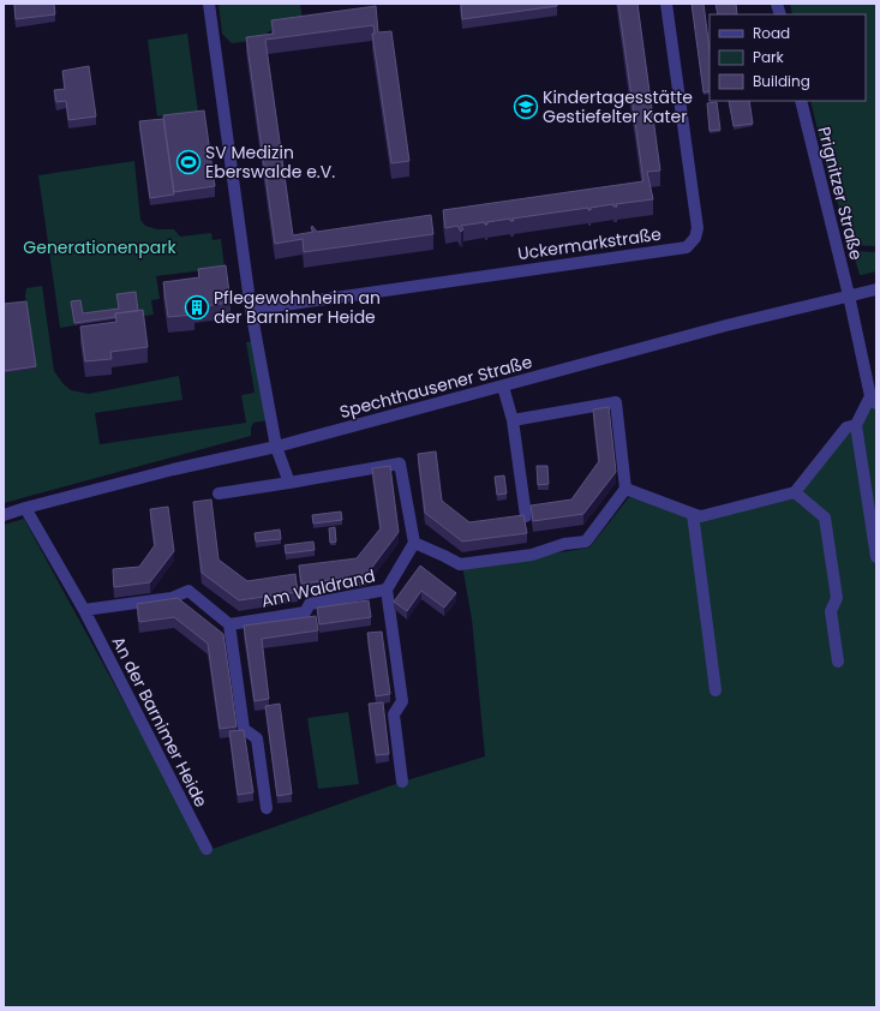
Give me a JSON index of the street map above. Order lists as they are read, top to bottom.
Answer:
{
  "streets": {
    "street": [
      "Prignitzer Straße",
      "Uckermarkstraße",
      "Spechthausener Straße",
      "Am Waldrand",
      "An der Barnimer Heide"
    ]
  },
  "crossings": [
    ["Prignitzer Straße", "Spechthausener Straße"],
    ["Spechthausener Straße", "An der Barnimer Heide"]
  ],
  "parks": ["Generationenpark"],
  "places": {
    "school or university": ["Kindertagesstätte Gestiefelter Kater"],
    "sports": ["SV Medizin Eberswalde e.V."],
    "building": ["Pflegewohnheim an der Barnimer Heide"]
  },
  "legend": ["Road", "Park", "Building"]
}
